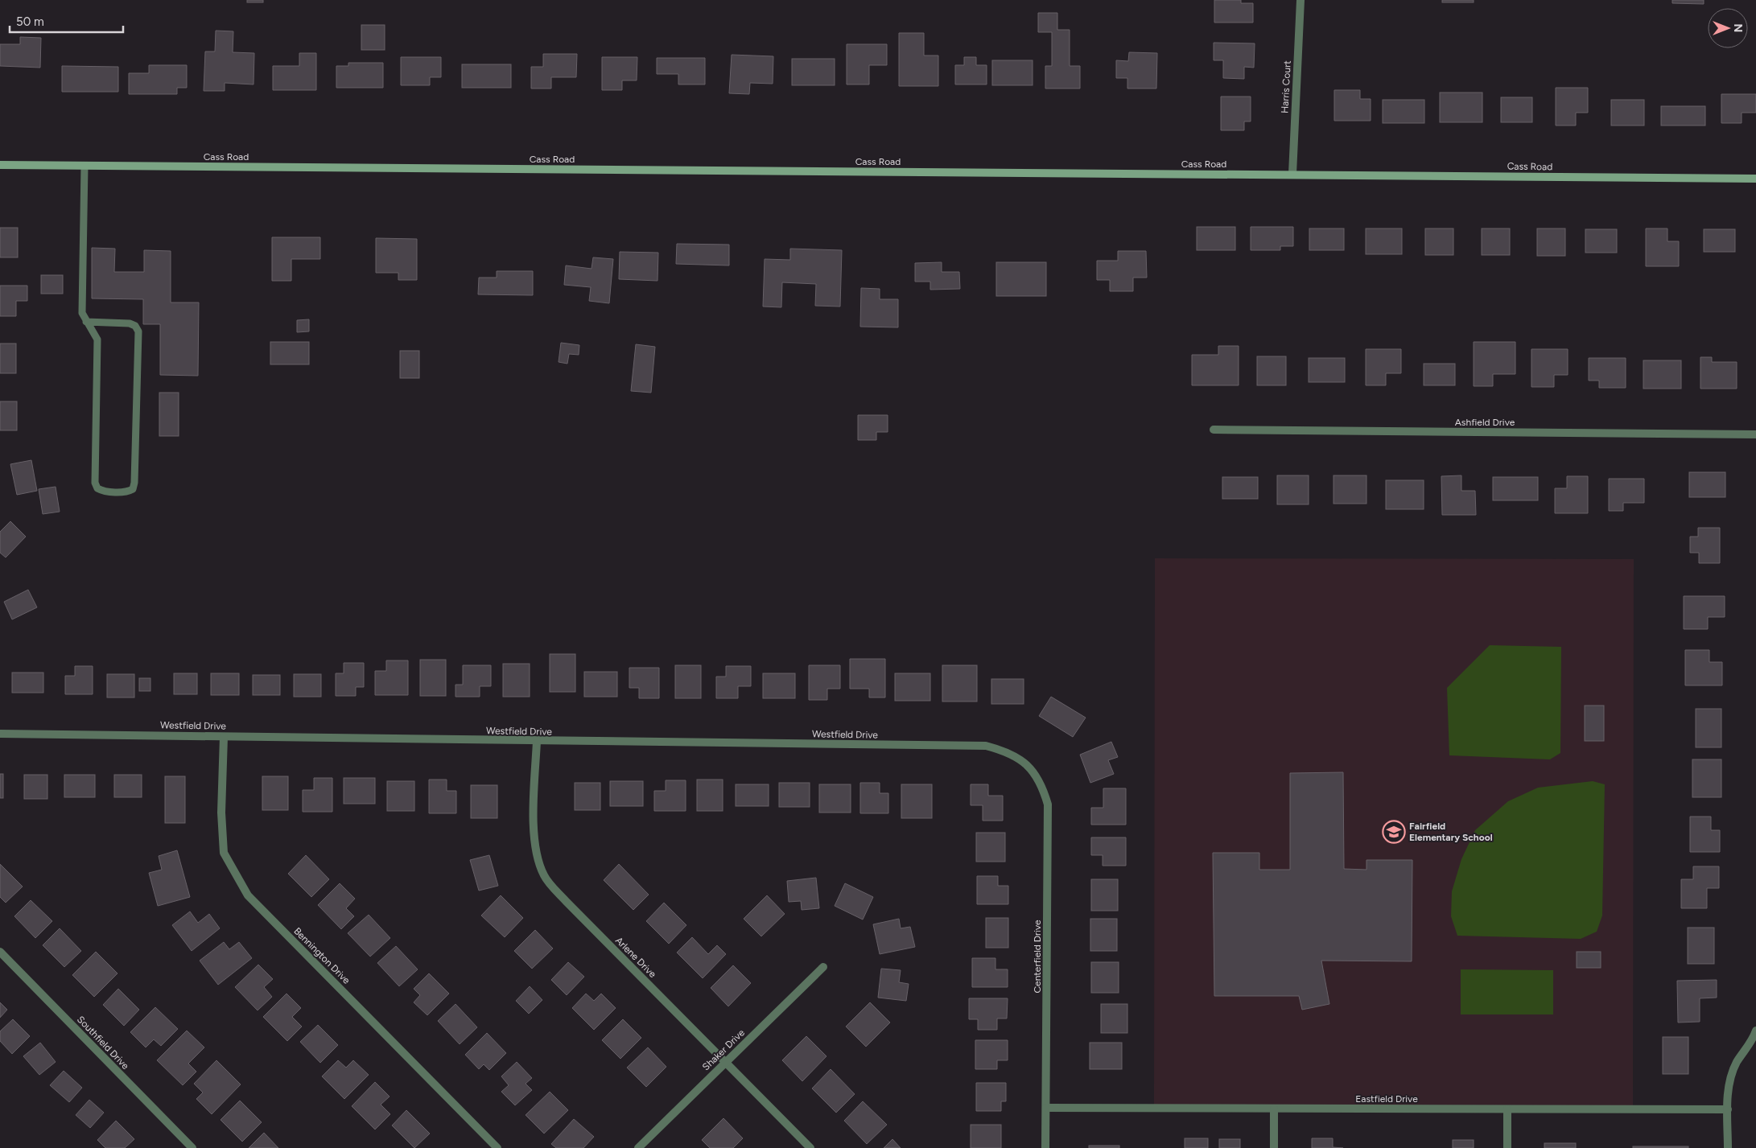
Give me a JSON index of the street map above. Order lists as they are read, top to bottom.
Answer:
{
  "streets": {
    "street": [
      "Harris Court",
      "Cass Road",
      "Ashfield Drive",
      "Westfield Drive",
      "Bennington Drive",
      "Centerfield Drive",
      "Arlene Drive",
      "Southfield Drive",
      "Shaker Drive",
      "Eastfield Drive"
    ]
  },
  "crossings": [
    ["Harris Court", "Cass Road"],
    ["Westfield Drive", "Bennington Drive"],
    ["Westfield Drive", "Centerfield Drive"],
    ["Westfield Drive", "Arlene Drive"],
    ["Centerfield Drive", "Eastfield Drive"],
    ["Arlene Drive", "Shaker Drive"]
  ],
  "places": {
    "school or university": ["Fairfield Elementary School"]
  },
  "scale_bar": "50 m",
  "north": "right"
}
